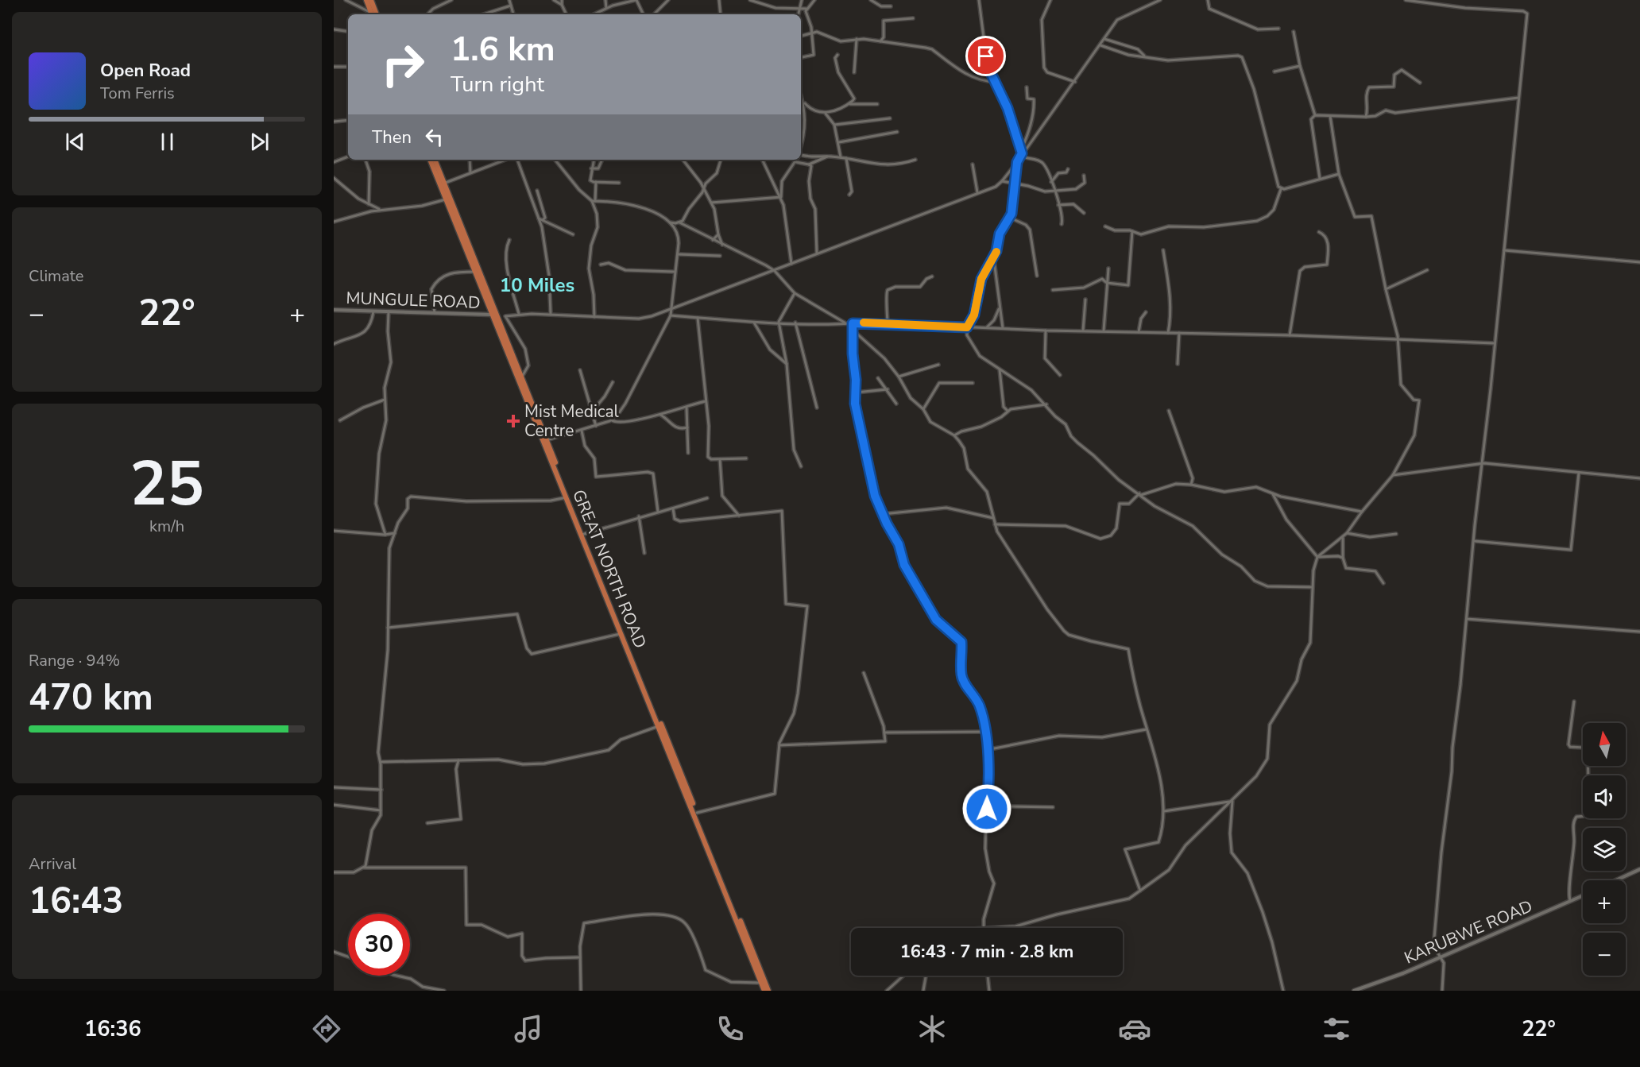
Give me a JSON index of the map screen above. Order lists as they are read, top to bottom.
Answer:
{
  "streets": {
    "highway": ["GREAT NORTH ROAD"],
    "street": ["MUNGULE ROAD", "KARUBWE ROAD"]
  },
  "crossings": [
    ["MUNGULE ROAD", "GREAT NORTH ROAD"]
  ],
  "districts": ["10 Miles"],
  "places": {
    "health": ["Mist Medical Centre"]
  },
  "north": "top",
  "page": {
    "turn": ["1.6 km", "Turn right"],
    "song": ["Open Road", "Tom Ferris"],
    "then": "Then",
    "tile": [
      "Climate",
      ["25", "km/h"],
      ["Range · 94%", "470 km"],
      ["Arrival", "16:43"]
    ],
    "heat": ["−", "22°", "+"],
    "map_buttons": ["+", "−"],
    "limit": "30",
    "trip": "16:43 · 7 min · 2.8 km",
    "tabs": ["16:36", "22°"]
  }
}
